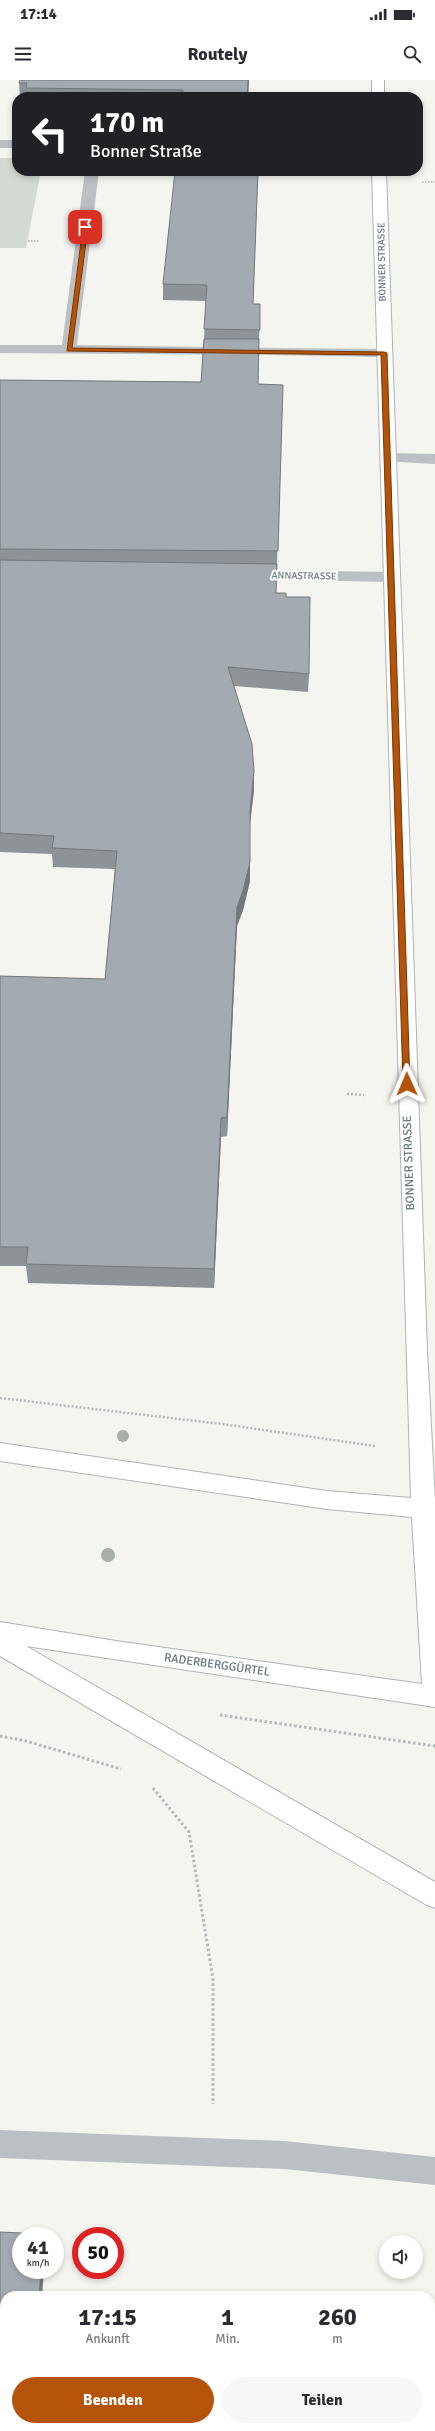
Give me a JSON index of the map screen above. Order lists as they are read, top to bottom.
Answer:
{
  "streets": {
    "main road": ["BONNER STRASSE", "RADERBERGGÜRTEL"],
    "street": ["ANNASTRASSE"]
  },
  "crossings": [
    ["BONNER STRASSE", "ANNASTRASSE"]
  ],
  "page": {
    "status": "17:14",
    "header": "Routely",
    "turn": ["170 m", "Bonner Straße"],
    "speed": "41 km/h",
    "limit": "50",
    "eta": [
      "17:15",
      "Ankunft",
      "1",
      "Min.",
      "260",
      "m"
    ],
    "buttons": ["Beenden", "Teilen"]
  }
}
